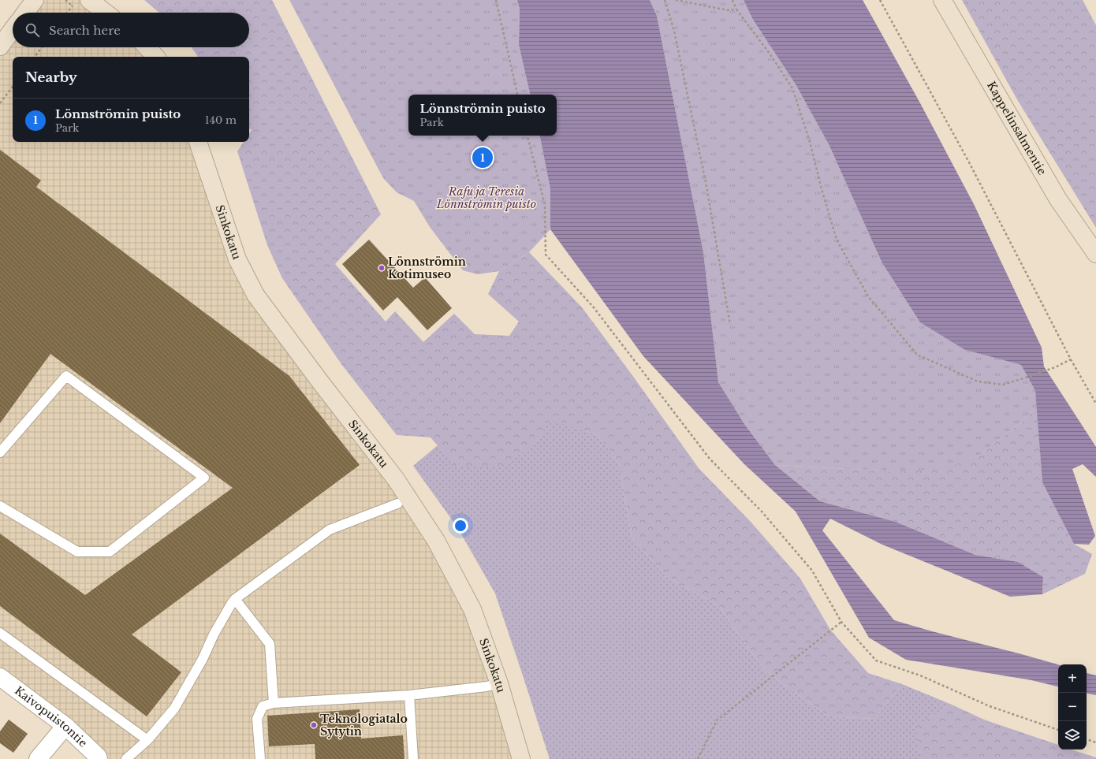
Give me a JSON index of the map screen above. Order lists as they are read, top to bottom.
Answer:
{
  "streets": {
    "main road": ["Kappelinsalmentie", "Sinkokatu"],
    "street": ["Kaivopuistontie"]
  },
  "parks": ["Rafu ja Teresia Lönnströmin puisto"],
  "places": ["Lönnströmin Kotimuseo", "Teknologiatalo Sytytin"],
  "page": {
    "search": "Search here",
    "heading": "Nearby",
    "popup": ["Lönnströmin puisto", "Park"],
    "list": [
      {
        "mark": "1",
        "name": "Lönnströmin puisto",
        "note": "Park",
        "value": "140 m"
      }
    ],
    "pins": "1",
    "map_buttons": ["+", "−"]
  }
}
